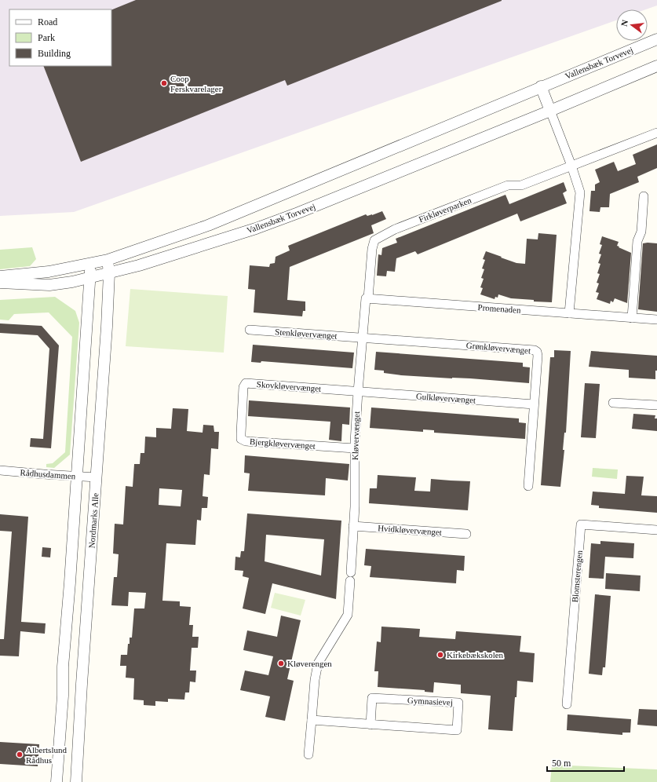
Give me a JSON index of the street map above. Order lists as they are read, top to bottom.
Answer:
{
  "streets": {
    "street": [
      "Vallensbæk Torvevej",
      "Firkløverparken",
      "Promenaden",
      "Stenkløvervænget",
      "Grønkløvervænget",
      "Skovkløvervænget",
      "Gulkløvervænget",
      "Kløvervænget",
      "Bjergkløvervænget",
      "Rådhusdammen",
      "Nordmarks Alle",
      "Hvidkløvervænget",
      "Blomsterengen",
      "Gymnasievej"
    ]
  },
  "crossings": [
    ["Vallensbæk Torvevej", "Nordmarks Alle"],
    ["Firkløverparken", "Promenaden"],
    ["Firkløverparken", "Kløvervænget"],
    ["Promenaden", "Kløvervænget"],
    ["Stenkløvervænget", "Grønkløvervænget"],
    ["Stenkløvervænget", "Kløvervænget"],
    ["Grønkløvervænget", "Gulkløvervænget"],
    ["Grønkløvervænget", "Kløvervænget"],
    ["Skovkløvervænget", "Gulkløvervænget"],
    ["Skovkløvervænget", "Kløvervænget"],
    ["Skovkløvervænget", "Bjergkløvervænget"],
    ["Gulkløvervænget", "Kløvervænget"],
    ["Kløvervænget", "Bjergkløvervænget"],
    ["Kløvervænget", "Hvidkløvervænget"],
    ["Kløvervænget", "Gymnasievej"],
    ["Rådhusdammen", "Nordmarks Alle"]
  ],
  "places": [
    "Coop Ferskvarelager",
    "Kirkebækskolen",
    "Kløverengen",
    "Albertslund Rådhus"
  ],
  "legend": ["Road", "Park", "Building"],
  "scale_bar": "50 m",
  "north": "left"
}
